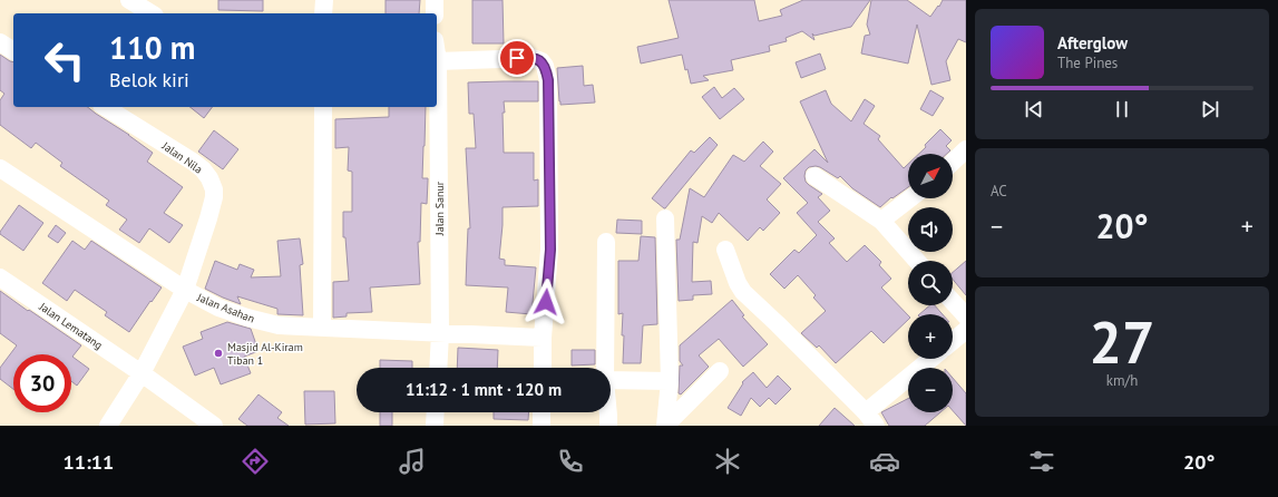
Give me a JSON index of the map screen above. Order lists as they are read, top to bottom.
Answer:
{
  "streets": {
    "street": [
      "Jalan Nila",
      "Jalan Sanur",
      "Jalan Asahan",
      "Jalan Lematang"
    ]
  },
  "crossings": [
    ["Jalan Nila", "Jalan Asahan"],
    ["Jalan Nila", "Jalan Lematang"],
    ["Jalan Sanur", "Jalan Asahan"]
  ],
  "places": ["Masjid Al-Kiram Tiban 1"],
  "north": "top right",
  "page": {
    "turn": ["110 m", "Belok kiri"],
    "song": ["Afterglow", "The Pines"],
    "tile": [
      "AC",
      ["27", "km/h"]
    ],
    "map_buttons": ["+", "−"],
    "heat": ["−", "20°", "+"],
    "limit": "30",
    "trip": "11:12 · 1 mnt · 120 m",
    "tabs": ["11:11", "20°"]
  }
}
